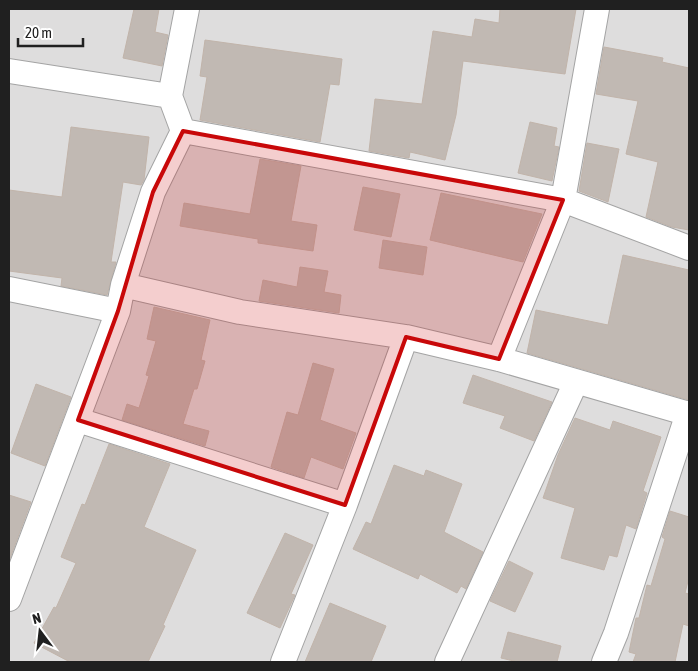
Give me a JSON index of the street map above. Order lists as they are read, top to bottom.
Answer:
{
  "scale_bar": "20 m",
  "north": "top"
}
